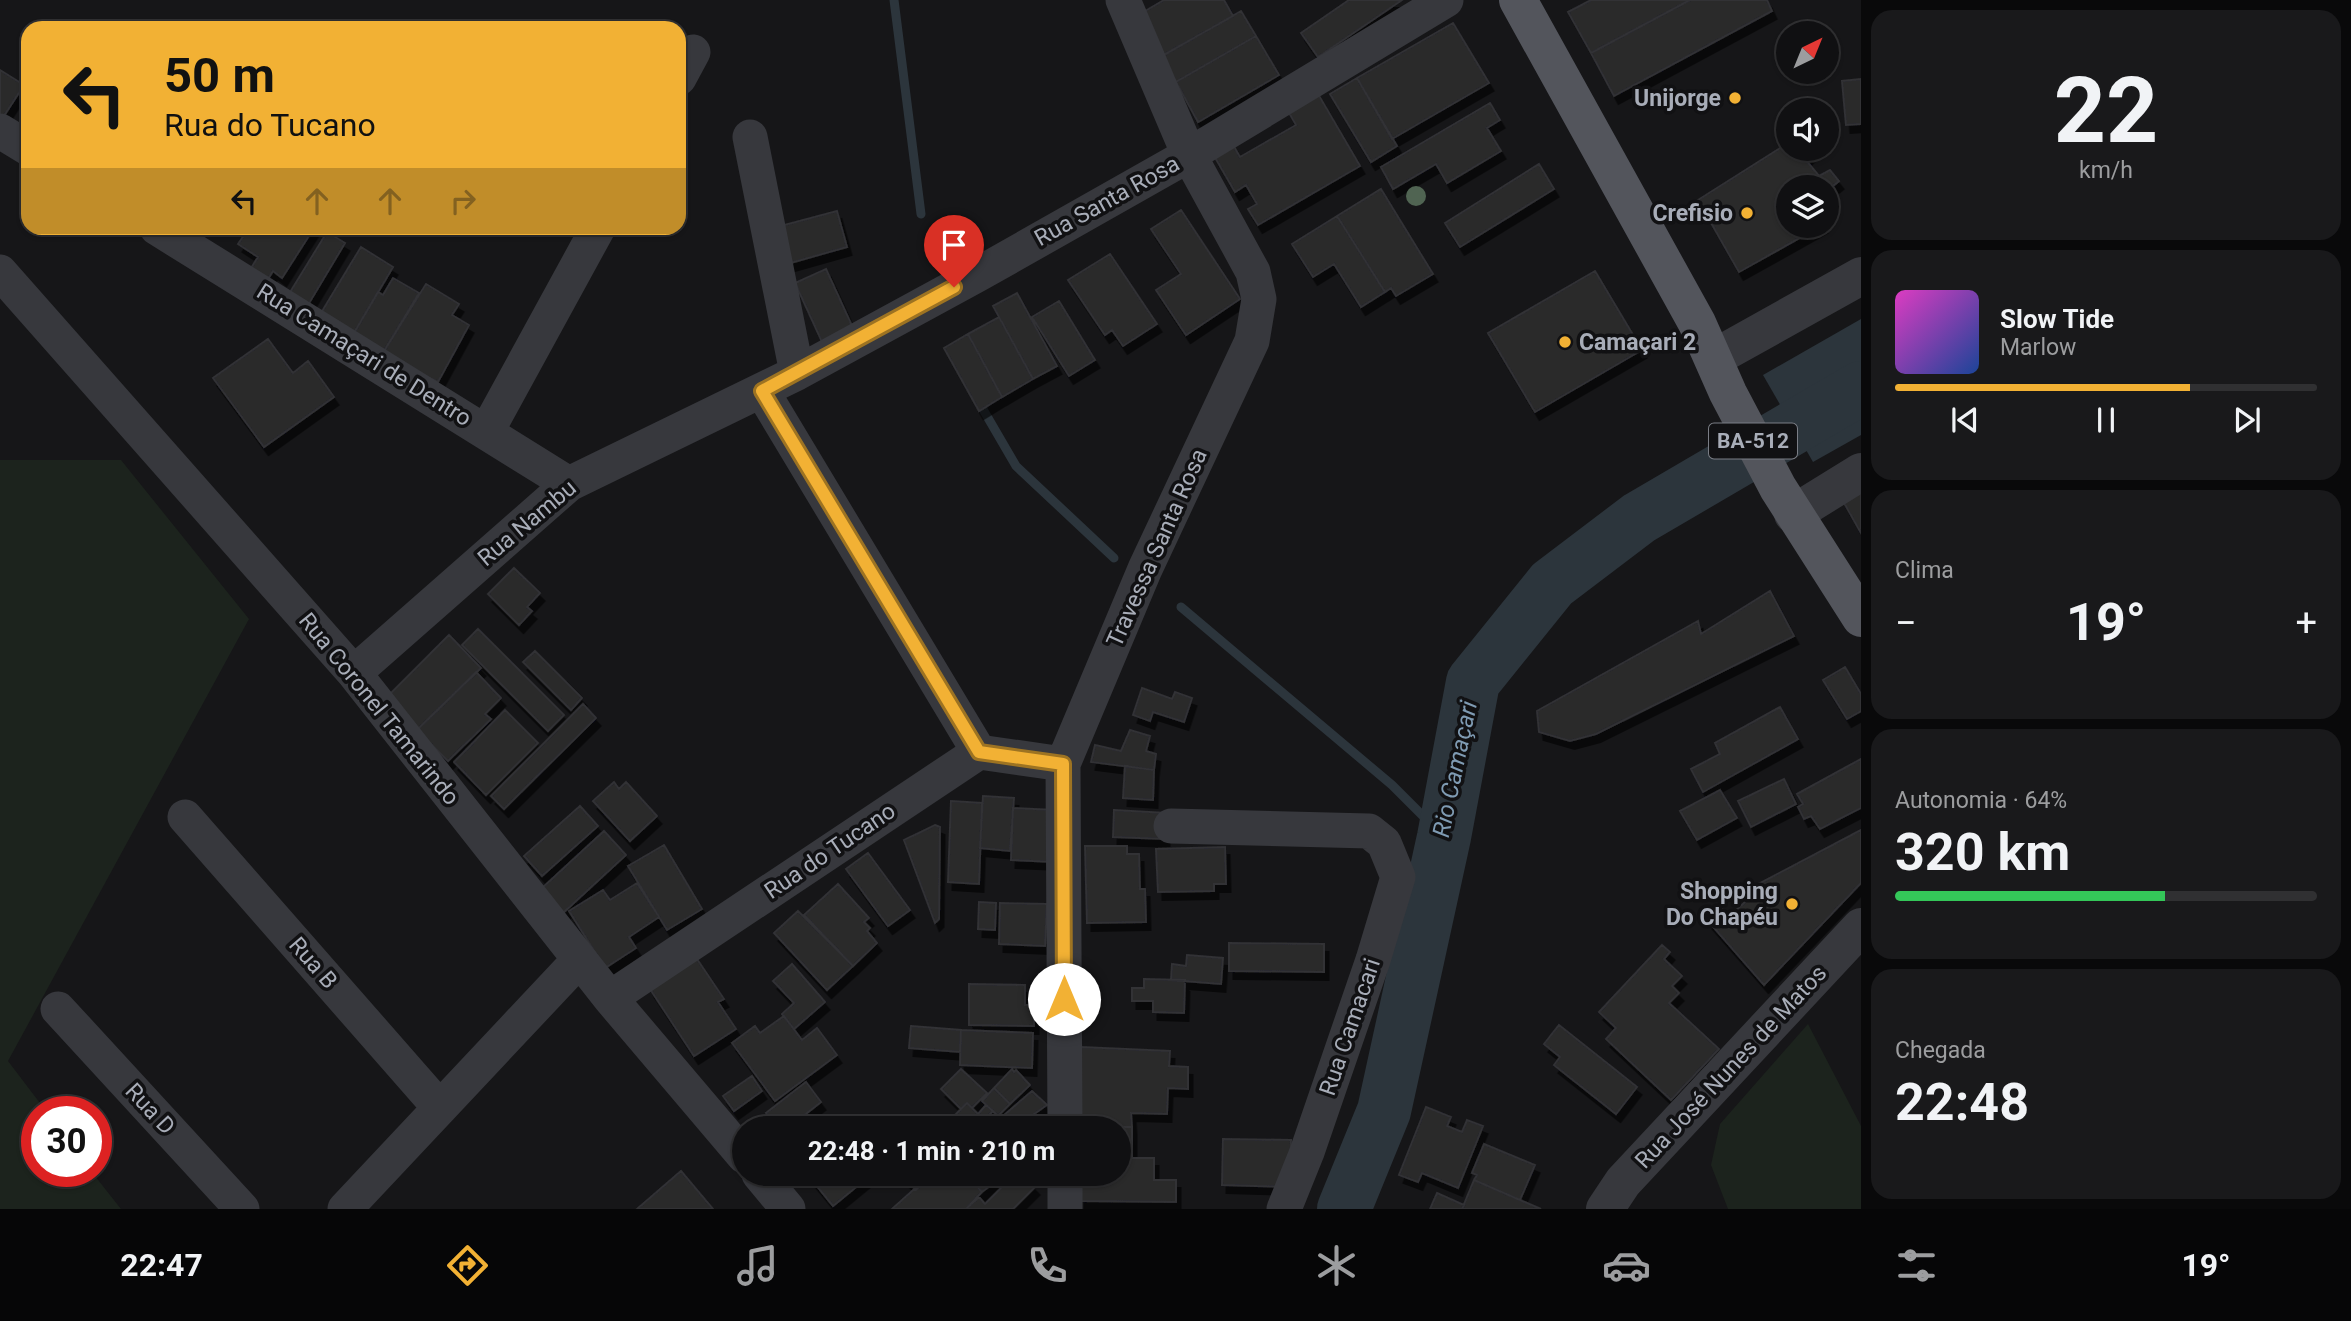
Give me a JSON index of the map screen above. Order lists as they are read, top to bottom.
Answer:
{
  "streets": {
    "main road": ["BA-512"],
    "street": [
      "Rua Santa Rosa",
      "Rua Camaçari de Dentro",
      "Rua Nambu",
      "Travessa Santa Rosa",
      "Rua Coronel Tamarindo",
      "Rua do Tucano",
      "Rua B",
      "Rua Camacari",
      "Rua José Nunes de Matos",
      "Rua D"
    ]
  },
  "crossings": [
    ["Rua Santa Rosa", "Rua Nambu"],
    ["Rua Santa Rosa", "Travessa Santa Rosa"],
    ["Rua Camaçari de Dentro", "Rua Nambu"],
    ["Rua Nambu", "Rua Coronel Tamarindo"],
    ["Rua Coronel Tamarindo", "Rua do Tucano"]
  ],
  "water": ["Rio Camaçari"],
  "places": [
    "Unijorge",
    "Crefisio",
    "Camaçari 2",
    "Shopping Do Chapéu"
  ],
  "north": "top right",
  "page": {
    "tile": [
      ["22", "km/h"],
      "Clima",
      ["Autonomia · 64%", "320 km"],
      ["Chegada", "22:48"]
    ],
    "turn": ["50 m", "Rua do Tucano"],
    "song": ["Slow Tide", "Marlow"],
    "heat": ["−", "19°", "+"],
    "limit": "30",
    "trip": "22:48 · 1 min · 210 m",
    "tabs": ["22:47", "19°"]
  }
}
